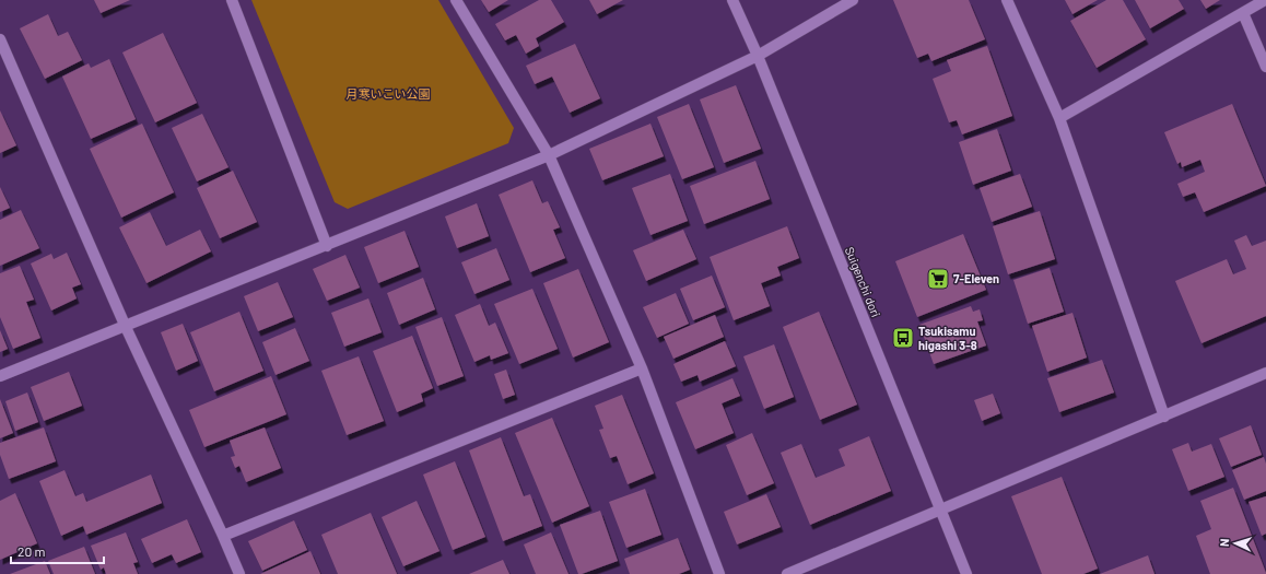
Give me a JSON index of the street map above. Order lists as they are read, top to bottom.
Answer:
{
  "streets": {
    "street": ["Suigenchi dori"]
  },
  "parks": ["月寒いこい公園"],
  "places": {
    "supermarket": ["7-Eleven"],
    "bus stop": ["Tsukisamu higashi 3-8"]
  },
  "scale_bar": "20 m",
  "north": "left"
}
